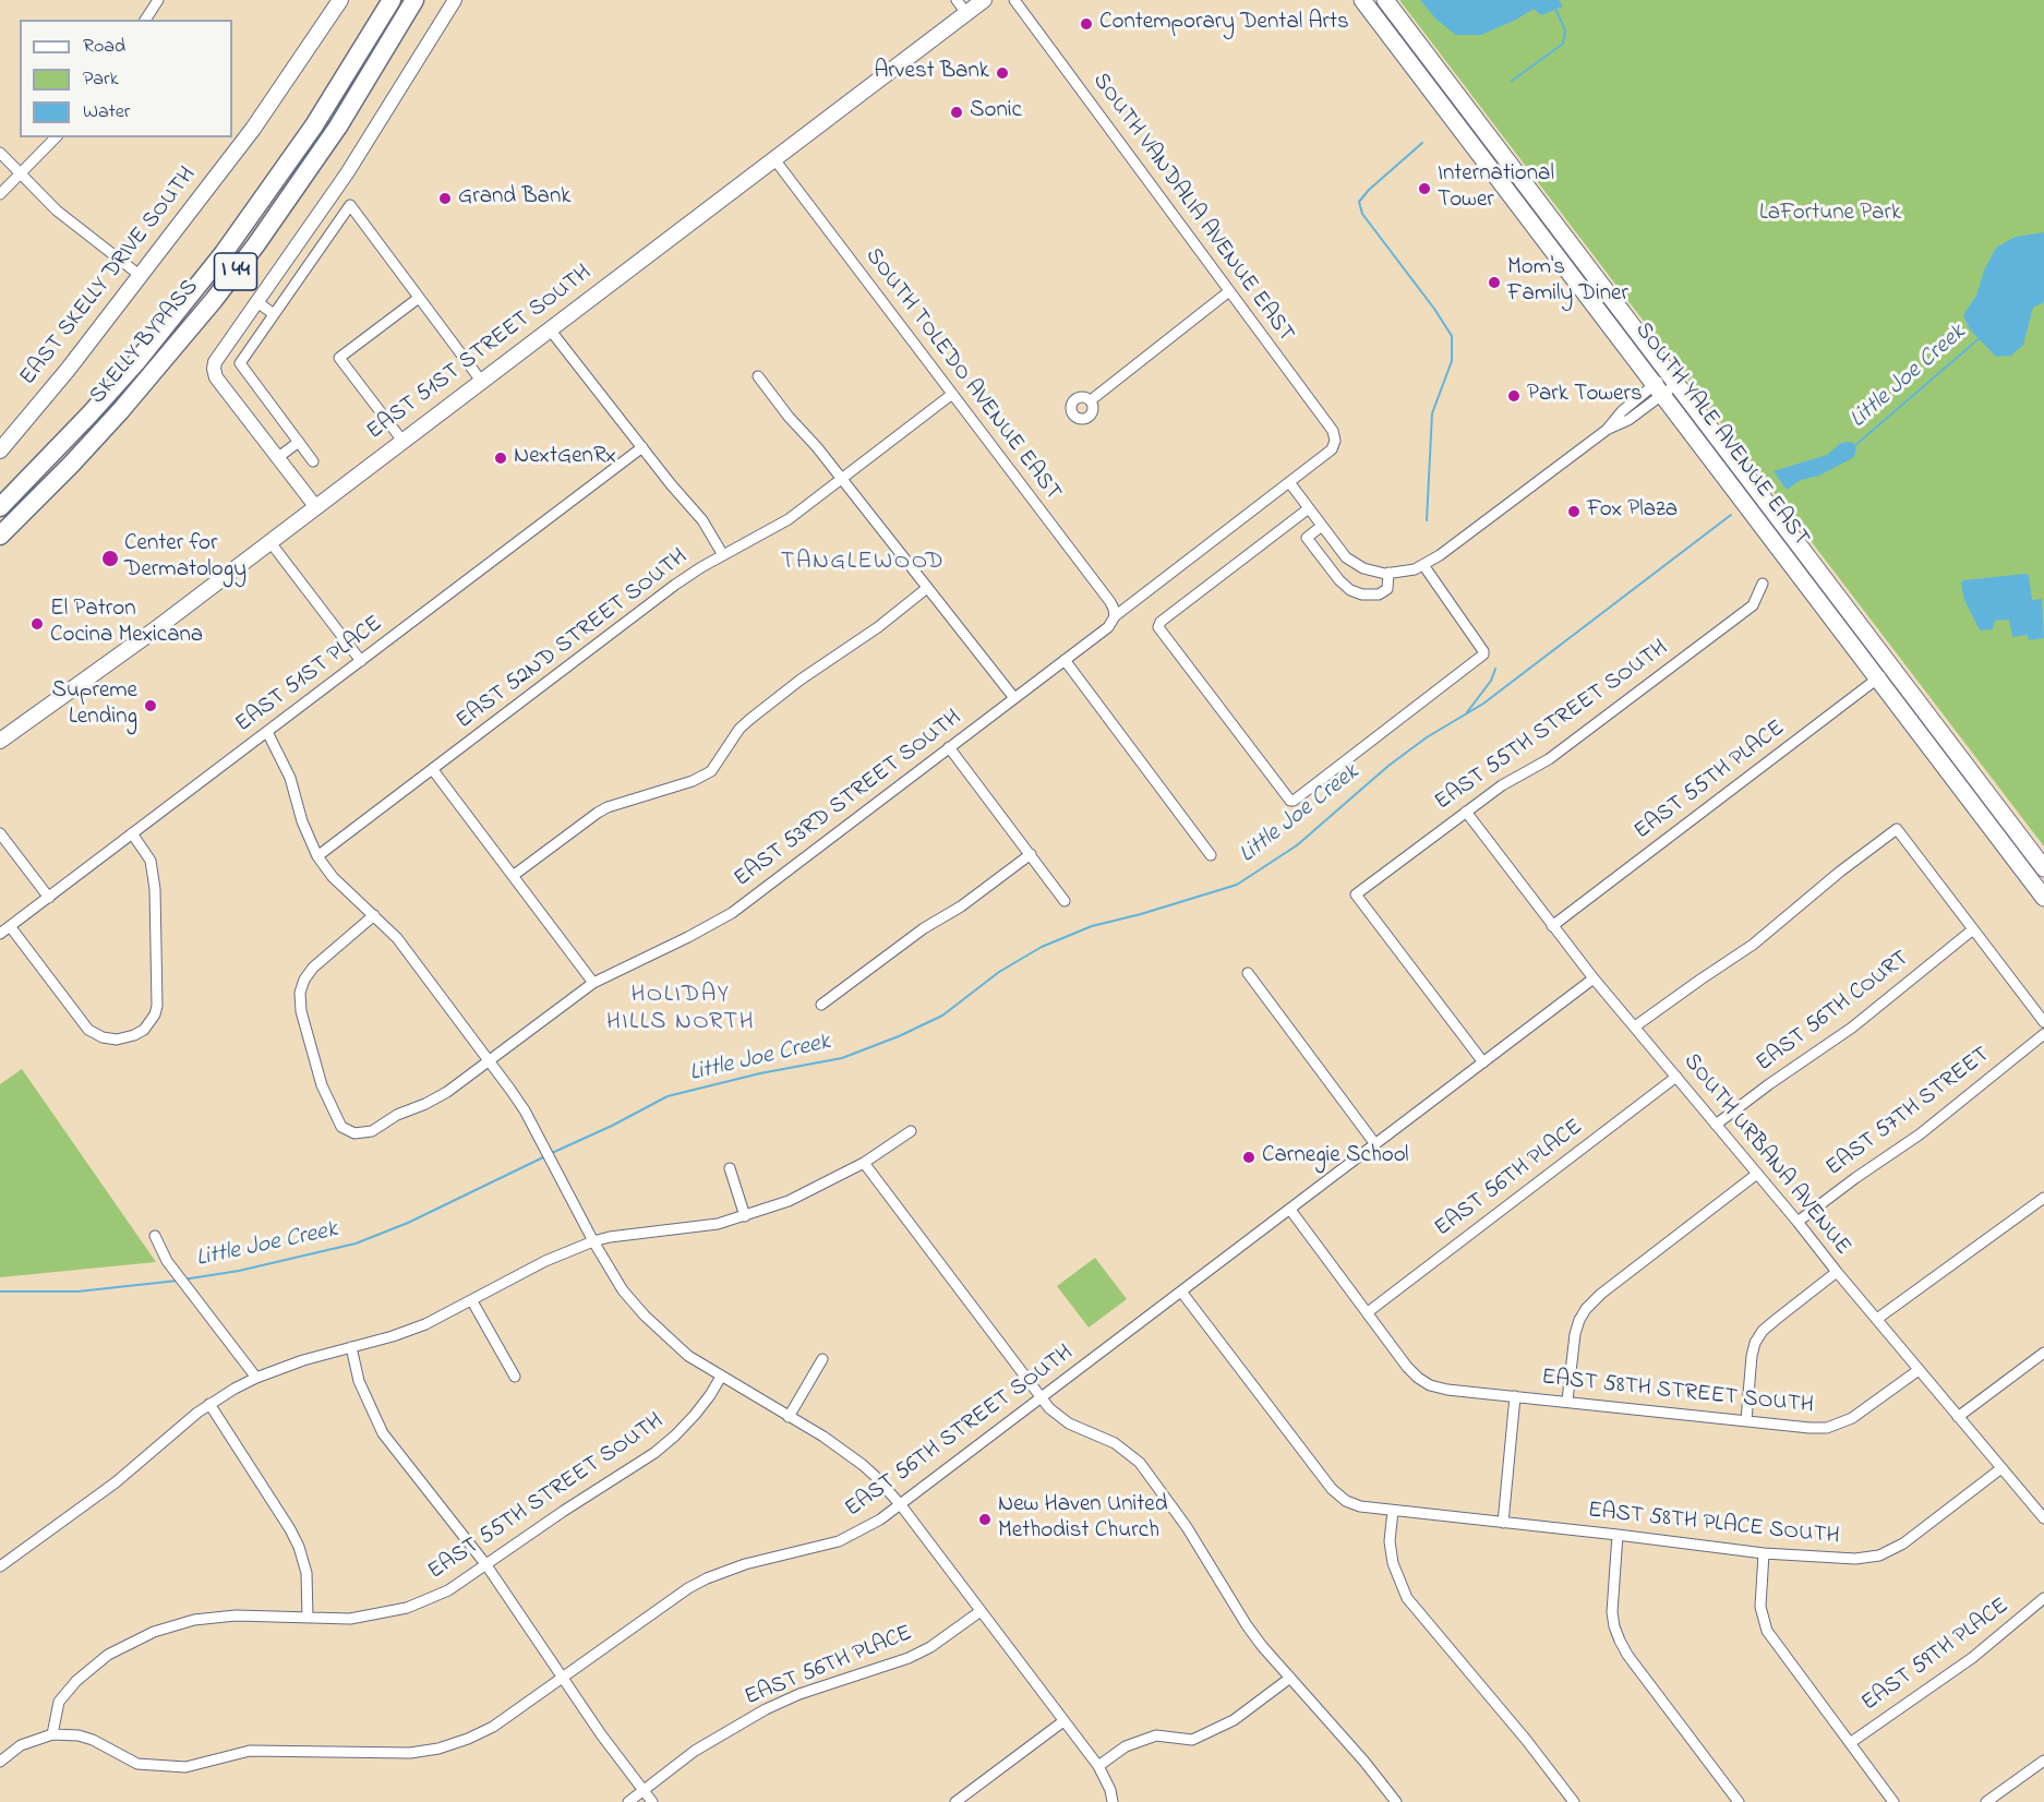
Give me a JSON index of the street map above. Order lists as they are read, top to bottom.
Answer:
{
  "streets": {
    "highway": ["I 44", "SKELLY BYPASS"],
    "main road": ["EAST SKELLY DRIVE SOUTH", "EAST 51ST STREET SOUTH", "SOUTH YALE AVENUE EAST"],
    "street": [
      "SOUTH VANDALIA AVENUE EAST",
      "SOUTH TOLEDO AVENUE EAST",
      "EAST 52ND STREET SOUTH",
      "EAST 51ST PLACE",
      "EAST 55TH STREET SOUTH",
      "EAST 55TH PLACE",
      "EAST 53RD STREET SOUTH",
      "EAST 56TH COURT",
      "EAST 57TH STREET",
      "SOUTH URBANA AVENUE",
      "EAST 56TH PLACE",
      "EAST 58TH STREET SOUTH",
      "EAST 56TH STREET SOUTH",
      "EAST 58TH PLACE SOUTH",
      "EAST 59TH PLACE"
    ]
  },
  "crossings": [
    ["SOUTH VANDALIA AVENUE EAST", "EAST 53RD STREET SOUTH"],
    ["EAST 51ST STREET SOUTH", "SOUTH TOLEDO AVENUE EAST"],
    ["SOUTH TOLEDO AVENUE EAST", "EAST 52ND STREET SOUTH"],
    ["SOUTH TOLEDO AVENUE EAST", "EAST 53RD STREET SOUTH"],
    ["SOUTH YALE AVENUE EAST", "EAST 55TH PLACE"],
    ["EAST 55TH STREET SOUTH", "SOUTH URBANA AVENUE"],
    ["EAST 55TH STREET SOUTH", "EAST 56TH STREET SOUTH"],
    ["EAST 55TH PLACE", "SOUTH URBANA AVENUE"],
    ["EAST 56TH COURT", "SOUTH URBANA AVENUE"],
    ["EAST 57TH STREET", "SOUTH URBANA AVENUE"],
    ["SOUTH URBANA AVENUE", "EAST 56TH PLACE"],
    ["SOUTH URBANA AVENUE", "EAST 58TH STREET SOUTH"],
    ["SOUTH URBANA AVENUE", "EAST 56TH STREET SOUTH"],
    ["SOUTH URBANA AVENUE", "EAST 58TH PLACE SOUTH"],
    ["EAST 56TH PLACE", "EAST 58TH STREET SOUTH"],
    ["EAST 56TH STREET SOUTH", "EAST 58TH PLACE SOUTH"]
  ],
  "districts": ["TANGLEWOOD", "HOLIDAY HILLS NORTH"],
  "water": ["Little Joe Creek"],
  "parks": ["LaFortune Park"],
  "places": [
    "Contemporary Dental Arts",
    "Arvest Bank",
    "Sonic",
    "International Tower",
    "Grand Bank",
    "Mom's Family Diner",
    "Park Towers",
    "NextGenRx",
    "Fox Plaza",
    "Center for Dermatology",
    "El Patron Cocina Mexicana",
    "Supreme Lending",
    "Carnegie School",
    "New Haven United Methodist Church"
  ],
  "legend": ["Road", "Park", "Water"]
}
